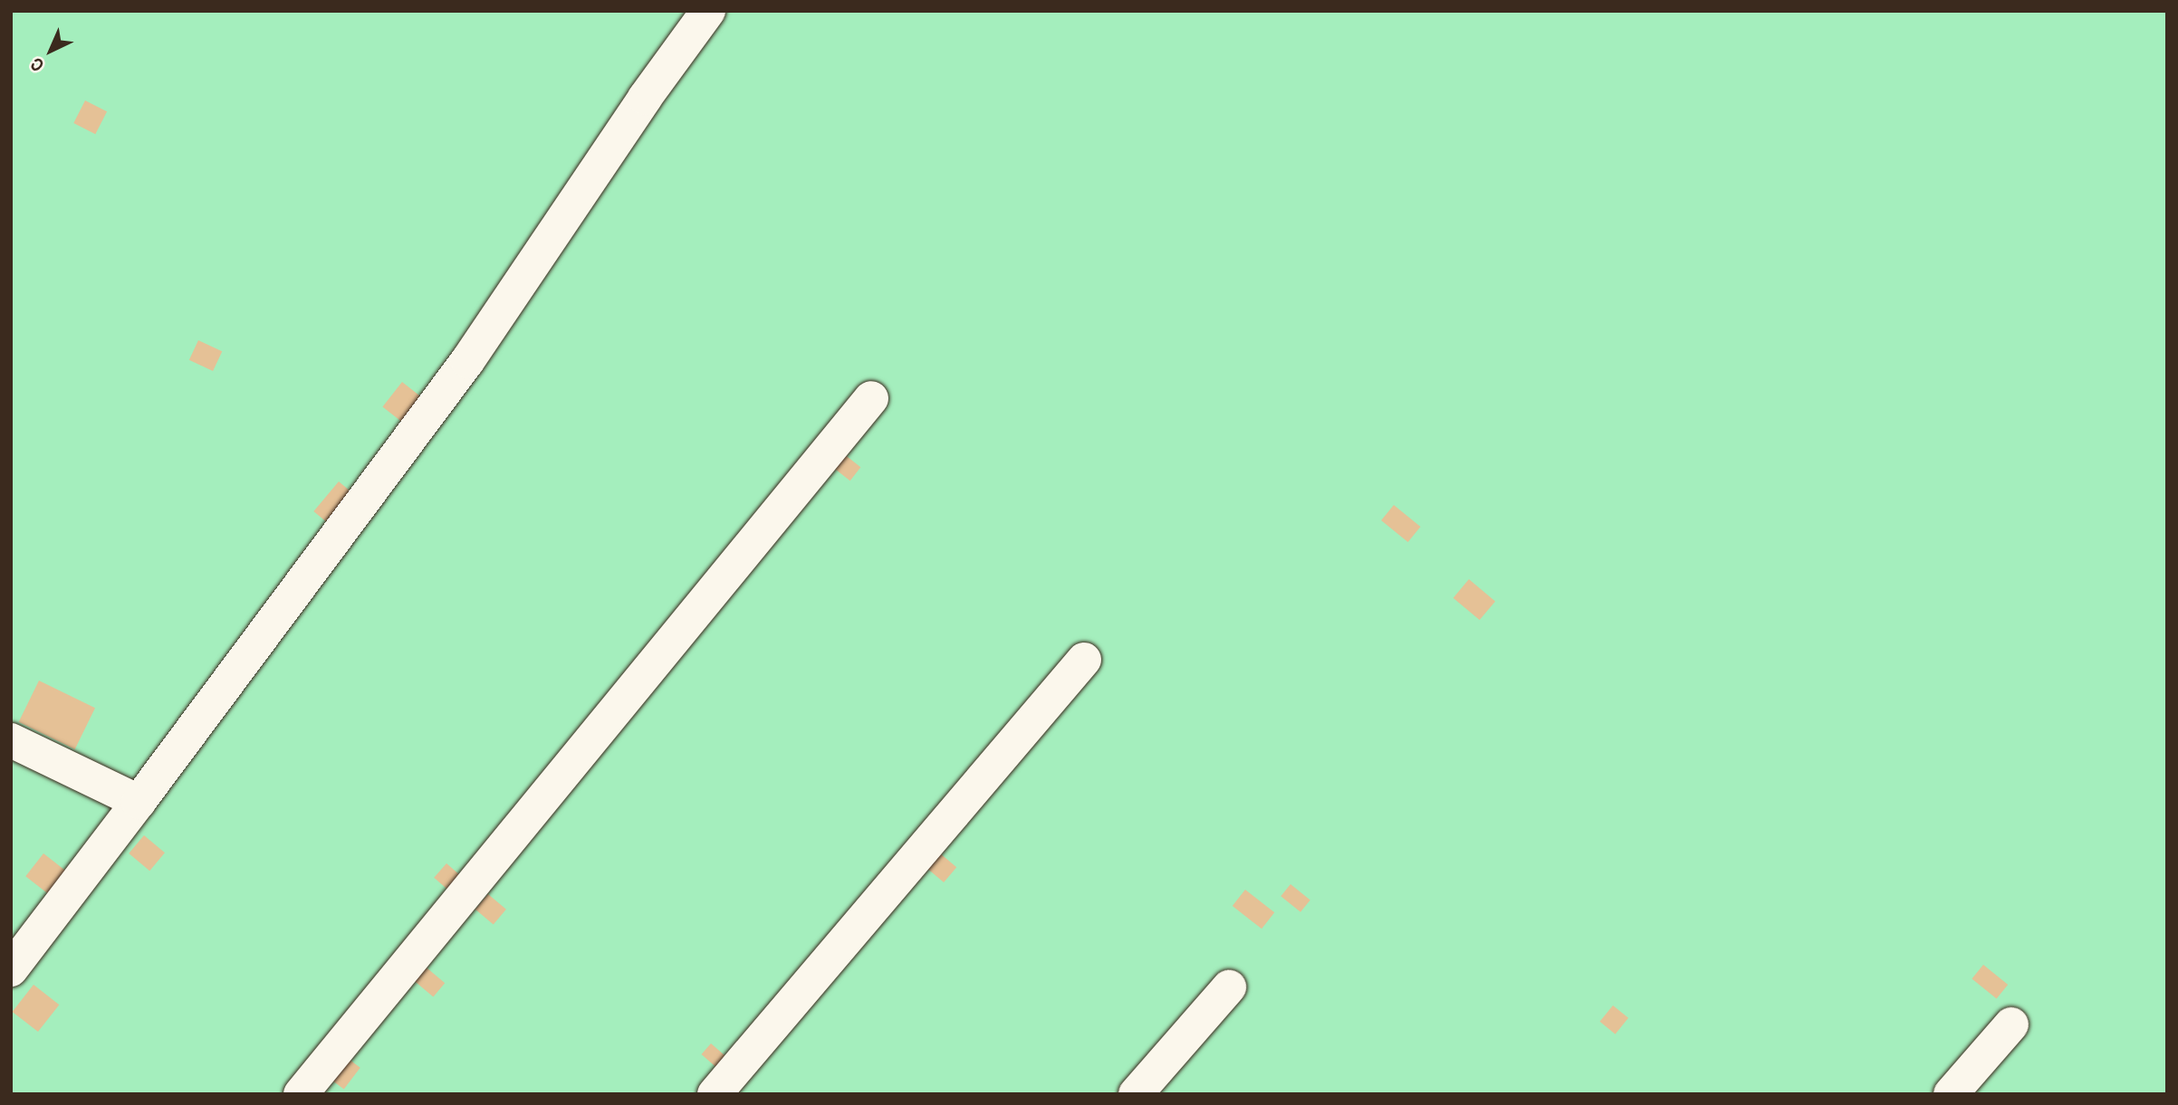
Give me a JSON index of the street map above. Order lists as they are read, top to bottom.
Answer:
{
  "north": "bottom left"
}
